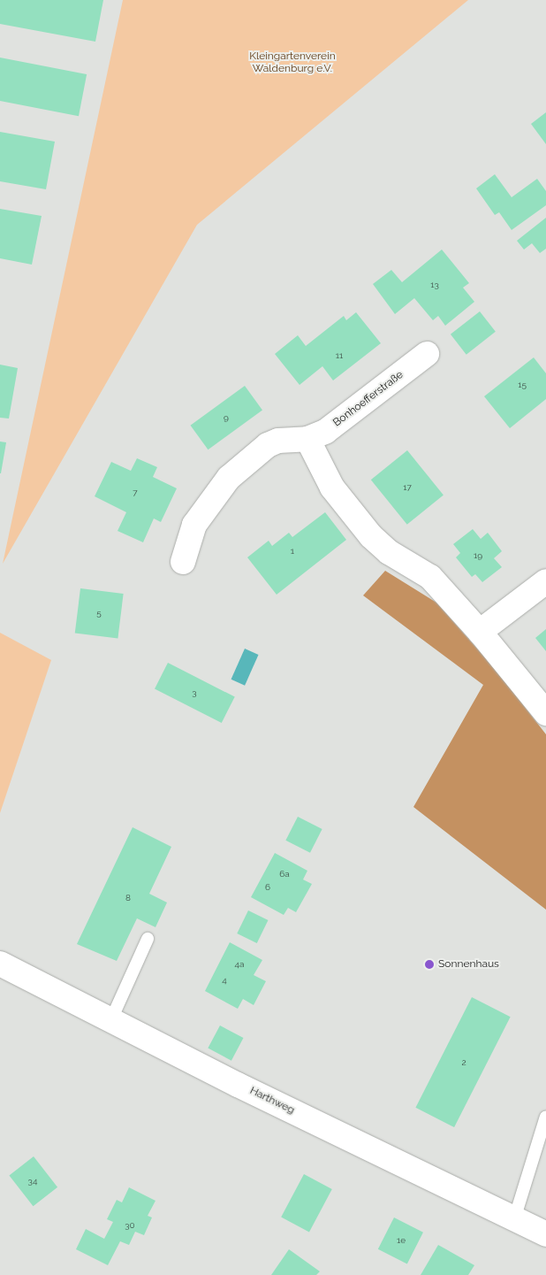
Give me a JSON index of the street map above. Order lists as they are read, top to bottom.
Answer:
{
  "streets": {
    "street": ["Bonhoefferstraße", "Harthweg"]
  },
  "parks": ["Kleingartenverein Waldenburg e.V."],
  "places": ["Sonnenhaus"],
  "house_numbers": [
    "13",
    "11",
    "15",
    "9",
    "17",
    "7",
    "1",
    "19",
    "5",
    "3",
    "6a",
    "6",
    "8",
    "4a",
    "4",
    "2",
    "34",
    "30",
    "1e"
  ]
}
